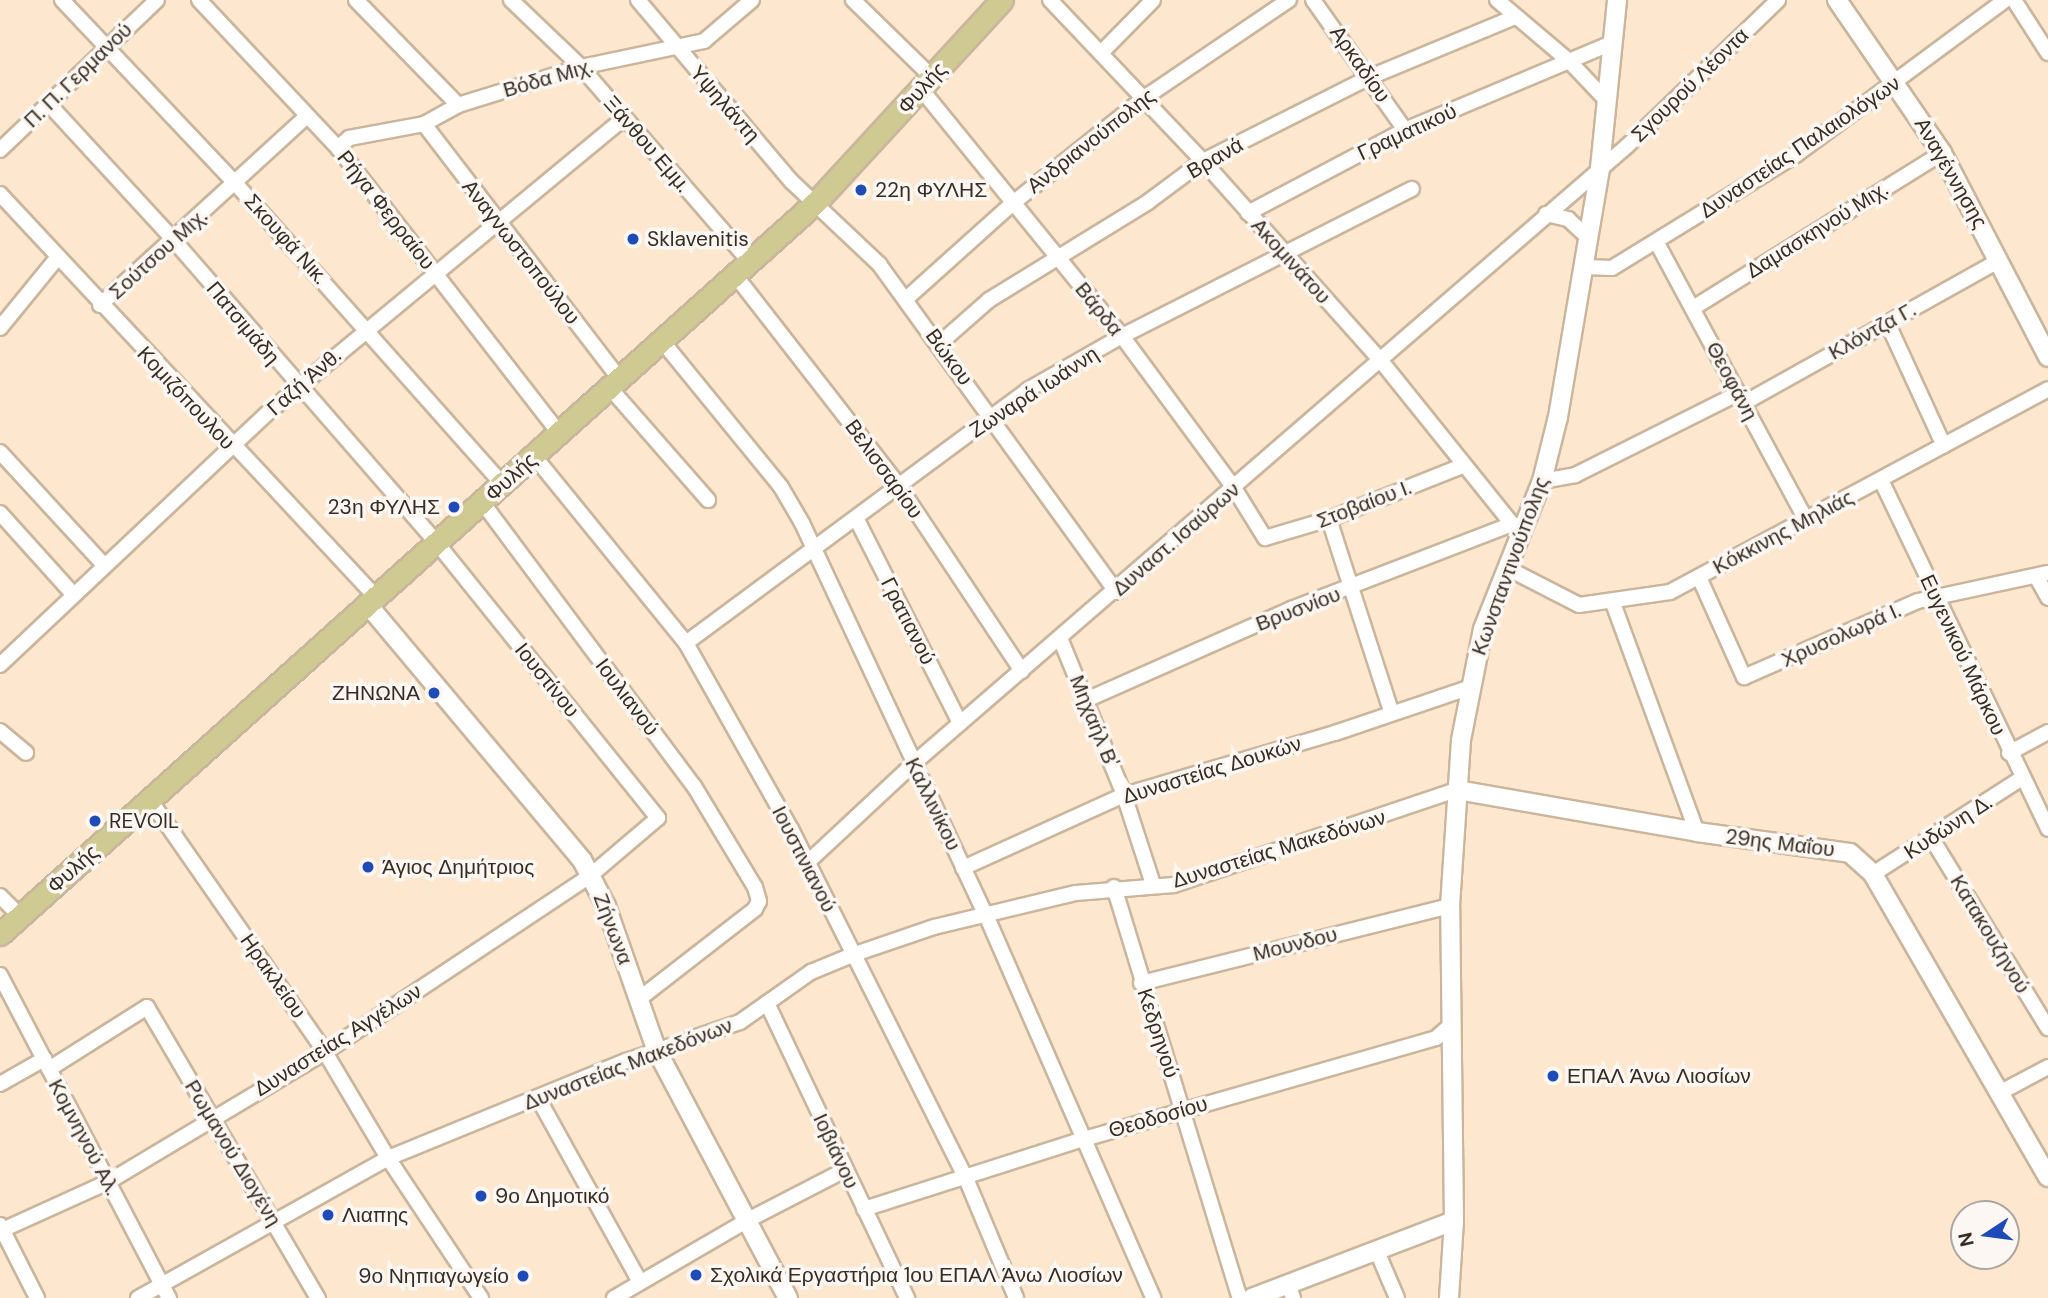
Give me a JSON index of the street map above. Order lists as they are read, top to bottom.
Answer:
{
  "streets": {
    "main road": ["Φυλής"],
    "street": [
      "Αρκαδίου",
      "Π. Π. Γερμανού",
      "Βόδα Μιχ.",
      "Σγουρού Λέοντα",
      "Υψηλάντη",
      "Γραματικού",
      "Ανδριανούπολης",
      "Ξάνθου Εμμ.",
      "Δυναστείας Παλαιολόγων",
      "Βρανά",
      "Αναγέννησης",
      "Ρήγα Φερραίου",
      "Δαμασκηνού Μιχ.",
      "Σκουφά Νικ.",
      "Αναγνωστοπούλου",
      "Σούτσου Μιχ.",
      "Ακομινάτου",
      "Βάρδα",
      "Πατσιμάδη",
      "Κλόντζα Γ.",
      "Βώκου",
      "Θεοφάνη",
      "Γαζή Άνθ.",
      "Ζωναρά Ιωάννη",
      "Κομιζόπουλου",
      "Βελισσαρίου",
      "Στοβαίου Ι.",
      "Κόκκινης Μηλιάς",
      "Δυναστ. Ισαύρων",
      "Κωνσταντινούπολης",
      "Βρυσνίου",
      "Γρατιανού",
      "Χρυσολωρά Ι.",
      "Ευγενικού Μάρκου",
      "Ιουστίνου",
      "Ιουλιανού",
      "Μηχαήλ Β'",
      "Δυναστείας Δουκών",
      "Καλλινίκου",
      "Κυδώνη Δ.",
      "29ης Μαΐου",
      "Δυναστείας Μακεδόνων",
      "Ιουστινιανού",
      "Ζήνωνα",
      "Κατακουζηνού",
      "Μουνδου",
      "Ηρακλείου",
      "Κεδρηνού",
      "Δυναστείας Αγγέλων",
      "Θεοδοσίου",
      "Κομνηνού Αλ.",
      "Ιοβιάνου",
      "Ρωμανού Διογένη"
    ]
  },
  "crossings": [
    ["Αρκαδίου", "Γραματικού"],
    ["Αρκαδίου", "Βρανά"],
    ["Π. Π. Γερμανού", "Σκουφά Νικ."],
    ["Π. Π. Γερμανού", "Πατσιμάδη"],
    ["Βόδα Μιχ.", "Υψηλάντη"],
    ["Βόδα Μιχ.", "Ξάνθου Εμμ."],
    ["Βόδα Μιχ.", "Ρήγα Φερραίου"],
    ["Βόδα Μιχ.", "Αναγνωστοπούλου"],
    ["Σγουρού Λέοντα", "Δυναστ. Ισαύρων"],
    ["Σγουρού Λέοντα", "Κωνσταντινούπολης"],
    ["Φυλής", "Υψηλάντη"],
    ["Φυλής", "Ξάνθου Εμμ."],
    ["Φυλής", "Ρήγα Φερραίου"],
    ["Φυλής", "Σκουφά Νικ."],
    ["Φυλής", "Αναγνωστοπούλου"],
    ["Φυλής", "Βάρδα"],
    ["Φυλής", "Πατσιμάδη"],
    ["Φυλής", "Βώκου"],
    ["Φυλής", "Κομιζόπουλου"],
    ["Φυλής", "Βελισσαρίου"],
    ["Φυλής", "Ιουστίνου"],
    ["Φυλής", "Ιουλιανού"],
    ["Φυλής", "Καλλινίκου"],
    ["Φυλής", "Ιουστινιανού"],
    ["Φυλής", "Ζήνωνα"],
    ["Φυλής", "Ηρακλείου"],
    ["Υψηλάντη", "Βώκου"],
    ["Γραματικού", "Ακομινάτου"],
    ["Γραματικού", "Κωνσταντινούπολης"],
    ["Ανδριανούπολης", "Ακομινάτου"],
    ["Ανδριανούπολης", "Βάρδα"],
    ["Ανδριανούπολης", "Βώκου"],
    ["Ξάνθου Εμμ.", "Γαζή Άνθ."],
    ["Ξάνθου Εμμ.", "Βελισσαρίου"],
    ["Δυναστείας Παλαιολόγων", "Αναγέννησης"],
    ["Δυναστείας Παλαιολόγων", "Θεοφάνη"],
    ["Δυναστείας Παλαιολόγων", "Κωνσταντινούπολης"],
    ["Βρανά", "Ακομινάτου"],
    ["Βρανά", "Βάρδα"],
    ["Βρανά", "Βώκου"],
    ["Αναγέννησης", "Δαμασκηνού Μιχ."],
    ["Αναγέννησης", "Κλόντζα Γ."],
    ["Ρήγα Φερραίου", "Σούτσου Μιχ."],
    ["Ρήγα Φερραίου", "Γαζή Άνθ."],
    ["Δαμασκηνού Μιχ.", "Θεοφάνη"],
    ["Σκουφά Νικ.", "Σούτσου Μιχ."],
    ["Σκουφά Νικ.", "Γαζή Άνθ."],
    ["Αναγνωστοπούλου", "Γαζή Άνθ."],
    ["Σούτσου Μιχ.", "Πατσιμάδη"],
    ["Σούτσου Μιχ.", "Κομιζόπουλου"],
    ["Ακομινάτου", "Ζωναρά Ιωάννη"],
    ["Ακομινάτου", "Στοβαίου Ι."],
    ["Ακομινάτου", "Δυναστ. Ισαύρων"],
    ["Ακομινάτου", "Κωνσταντινούπολης"],
    ["Ακομινάτου", "Βρυσνίου"],
    ["Βάρδα", "Ζωναρά Ιωάννη"],
    ["Βάρδα", "Στοβαίου Ι."],
    ["Βάρδα", "Δυναστ. Ισαύρων"],
    ["Πατσιμάδη", "Γαζή Άνθ."],
    ["Πατσιμάδη", "Ιουστίνου"],
    ["Κλόντζα Γ.", "Θεοφάνη"],
    ["Κλόντζα Γ.", "Κωνσταντινούπολης"],
    ["Βώκου", "Ζωναρά Ιωάννη"],
    ["Βώκου", "Δυναστ. Ισαύρων"],
    ["Θεοφάνη", "Κόκκινης Μηλιάς"],
    ["Γαζή Άνθ.", "Κομιζόπουλου"],
    ["Ζωναρά Ιωάννη", "Βελισσαρίου"],
    ["Ζωναρά Ιωάννη", "Γρατιανού"],
    ["Ζωναρά Ιωάννη", "Καλλινίκου"],
    ["Ζωναρά Ιωάννη", "Ιουστινιανού"],
    ["Κομιζόπουλου", "Ζήνωνα"],
    ["Βελισσαρίου", "Δυναστ. Ισαύρων"],
    ["Κόκκινης Μηλιάς", "Κωνσταντινούπολης"],
    ["Κόκκινης Μηλιάς", "Χρυσολωρά Ι."],
    ["Κόκκινης Μηλιάς", "Ευγενικού Μάρκου"],
    ["Δυναστ. Ισαύρων", "Κωνσταντινούπολης"],
    ["Δυναστ. Ισαύρων", "Γρατιανού"],
    ["Δυναστ. Ισαύρων", "Μηχαήλ Β'"],
    ["Δυναστ. Ισαύρων", "Καλλινίκου"],
    ["Δυναστ. Ισαύρων", "Ιουστινιανού"],
    ["Κωνσταντινούπολης", "Βρυσνίου"],
    ["Κωνσταντινούπολης", "Δυναστείας Δουκών"],
    ["Κωνσταντινούπολης", "29ης Μαΐου"],
    ["Κωνσταντινούπολης", "Δυναστείας Μακεδόνων"],
    ["Κωνσταντινούπολης", "Μουνδου"],
    ["Κωνσταντινούπολης", "Θεοδοσίου"],
    ["Βρυσνίου", "Μηχαήλ Β'"],
    ["Χρυσολωρά Ι.", "Ευγενικού Μάρκου"],
    ["Ευγενικού Μάρκου", "Κυδώνη Δ."],
    ["Ιουστίνου", "Δυναστείας Αγγέλων"],
    ["Ιουλιανού", "Ζήνωνα"],
    ["Μηχαήλ Β'", "Δυναστείας Δουκών"],
    ["Μηχαήλ Β'", "Δυναστείας Μακεδόνων"],
    ["Δυναστείας Δουκών", "Καλλινίκου"],
    ["Καλλινίκου", "Δυναστείας Μακεδόνων"],
    ["Καλλινίκου", "Θεοδοσίου"],
    ["Κυδώνη Δ.", "29ης Μαΐου"],
    ["Κυδώνη Δ.", "Κατακουζηνού"],
    ["29ης Μαΐου", "Δυναστείας Μακεδόνων"],
    ["Δυναστείας Μακεδόνων", "Ιουστινιανού"],
    ["Δυναστείας Μακεδόνων", "Ζήνωνα"],
    ["Δυναστείας Μακεδόνων", "Ηρακλείου"],
    ["Δυναστείας Μακεδόνων", "Κεδρηνού"],
    ["Δυναστείας Μακεδόνων", "Κομνηνού Αλ."],
    ["Δυναστείας Μακεδόνων", "Ιοβιάνου"],
    ["Δυναστείας Μακεδόνων", "Ρωμανού Διογένη"],
    ["Ιουστινιανού", "Θεοδοσίου"],
    ["Ζήνωνα", "Δυναστείας Αγγέλων"],
    ["Μουνδου", "Κεδρηνού"],
    ["Ηρακλείου", "Δυναστείας Αγγέλων"],
    ["Κεδρηνού", "Θεοδοσίου"],
    ["Δυναστείας Αγγέλων", "Κομνηνού Αλ."],
    ["Δυναστείας Αγγέλων", "Ρωμανού Διογένη"],
    ["Θεοδοσίου", "Ιοβιάνου"],
    ["Κομνηνού Αλ.", "Ρωμανού Διογένη"]
  ],
  "places": [
    "22η ΦΥΛΗΣ",
    "Sklavenitis",
    "23η ΦΥΛΗΣ",
    "ΖΗΝΩΝΑ",
    "REVOIL",
    "Άγιος Δημήτριος",
    "ΕΠΑΛ Άνω Λιοσίων",
    "9ο Δημοτικό",
    "Λιαπης",
    "Σχολικά Εργαστήρια 1ου ΕΠΑΛ Άνω Λιοσίων",
    "9ο Νηπιαγωγείο"
  ],
  "north": "left"
}
